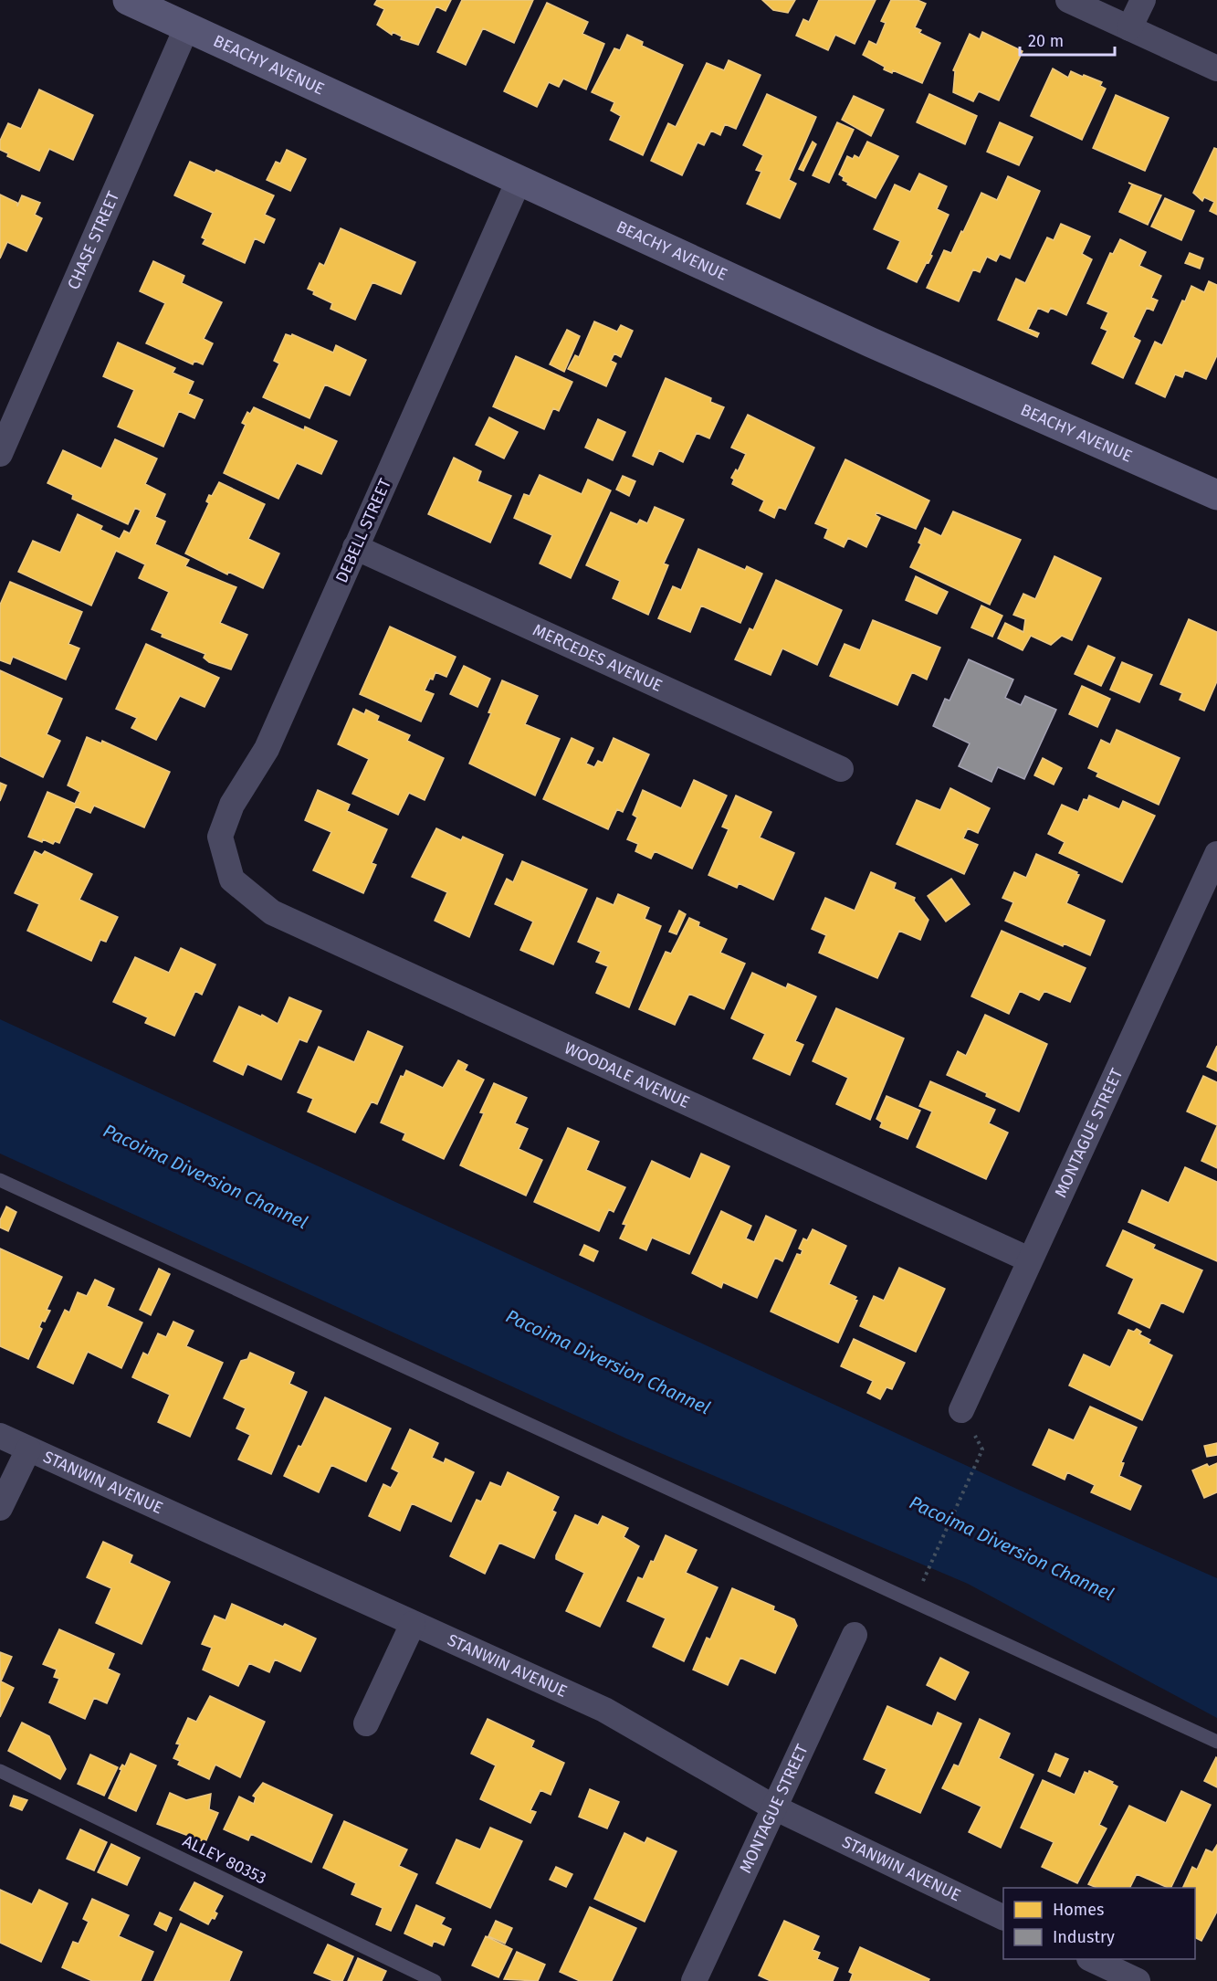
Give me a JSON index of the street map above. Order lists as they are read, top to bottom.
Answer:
{
  "streets": {
    "street": [
      "BEACHY AVENUE",
      "CHASE STREET",
      "DEBELL STREET",
      "MERCEDES AVENUE",
      "WOODALE AVENUE",
      "MONTAGUE STREET",
      "STANWIN AVENUE"
    ],
    "lane": ["ALLEY 80353"]
  },
  "crossings": [
    ["BEACHY AVENUE", "CHASE STREET"],
    ["BEACHY AVENUE", "DEBELL STREET"],
    ["DEBELL STREET", "MERCEDES AVENUE"],
    ["DEBELL STREET", "WOODALE AVENUE"],
    ["WOODALE AVENUE", "MONTAGUE STREET"],
    ["MONTAGUE STREET", "STANWIN AVENUE"]
  ],
  "water": ["Pacoima Diversion Channel"],
  "legend": ["Homes", "Industry"],
  "scale_bar": "20 m"
}
